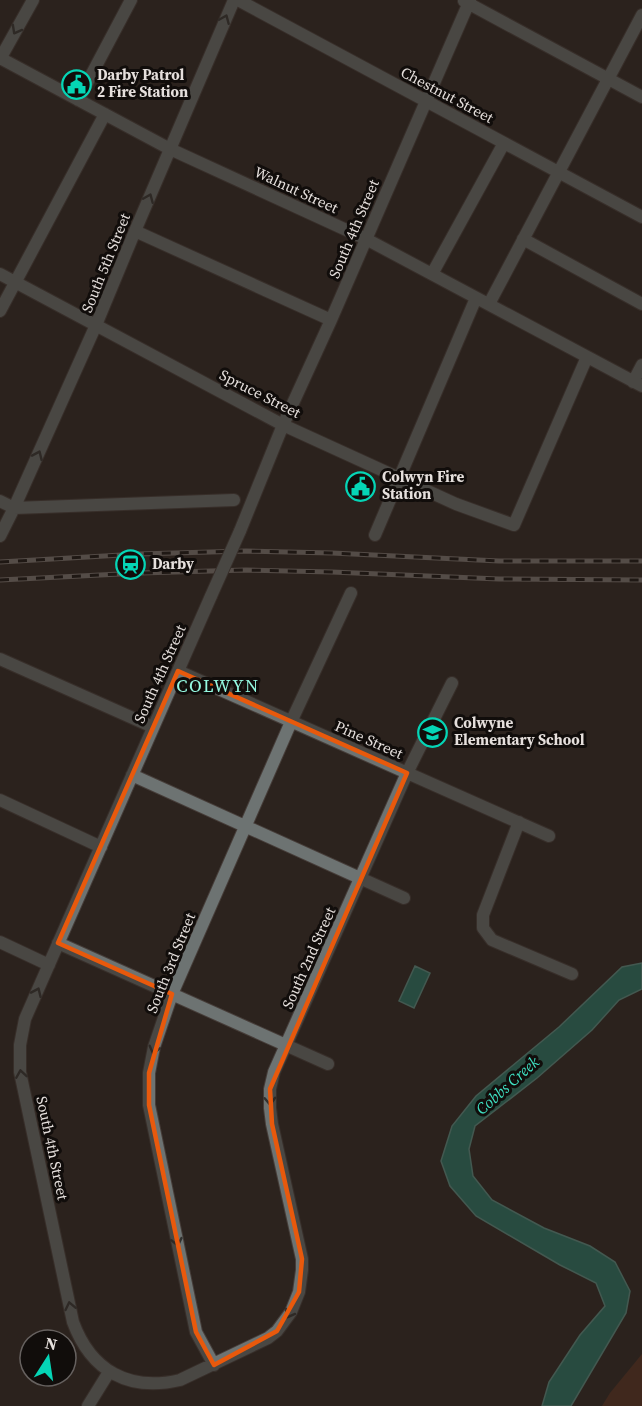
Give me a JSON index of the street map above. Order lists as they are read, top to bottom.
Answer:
{
  "streets": {
    "street": [
      "Chestnut Street",
      "Walnut Street",
      "South 4th Street",
      "South 5th Street",
      "Spruce Street",
      "Pine Street",
      "South 2nd Street",
      "South 3rd Street"
    ]
  },
  "crossings": [
    ["Chestnut Street", "South 4th Street"],
    ["Chestnut Street", "South 5th Street"],
    ["Walnut Street", "South 4th Street"],
    ["Walnut Street", "South 5th Street"],
    ["Walnut Street", "Spruce Street"],
    ["South 4th Street", "Spruce Street"],
    ["South 4th Street", "Pine Street"],
    ["South 4th Street", "South 2nd Street"],
    ["South 5th Street", "Spruce Street"],
    ["Pine Street", "South 2nd Street"],
    ["Pine Street", "South 3rd Street"],
    ["South 2nd Street", "South 3rd Street"]
  ],
  "one_way": ["South 2nd Street", "South 3rd Street"],
  "districts": ["COLWYN"],
  "water": ["Cobbs Creek"],
  "places": {
    "public building": ["Darby Patrol 2 Fire Station", "Colwyn Fire Station"],
    "station": ["Darby"],
    "school or university": ["Colwyne Elementary School"]
  },
  "north": "top"
}
